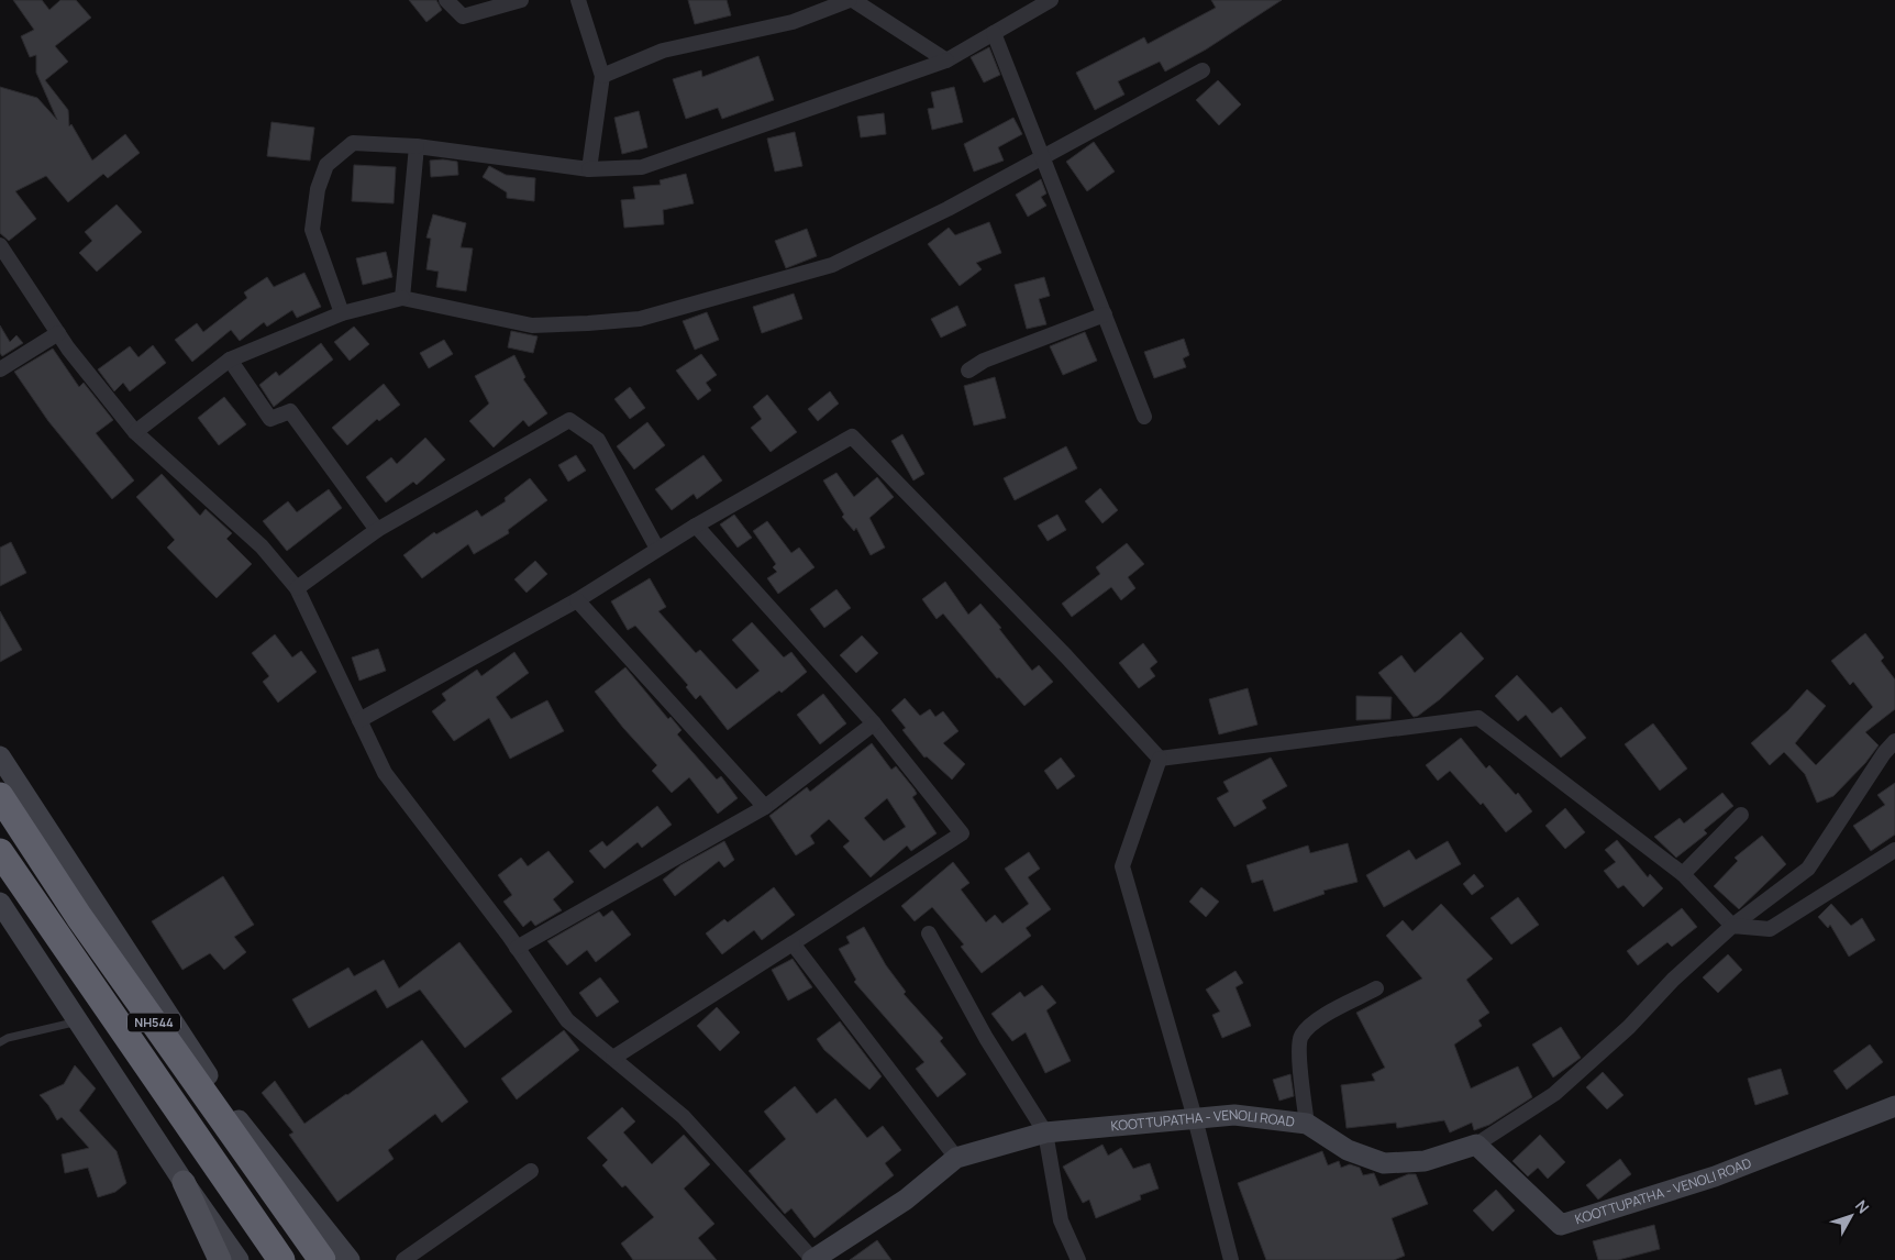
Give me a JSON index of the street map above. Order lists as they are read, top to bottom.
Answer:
{
  "streets": {
    "highway": ["NH544"],
    "street": ["KOOTTUPATHA - VENOLI ROAD"]
  },
  "north": "top right"
}
